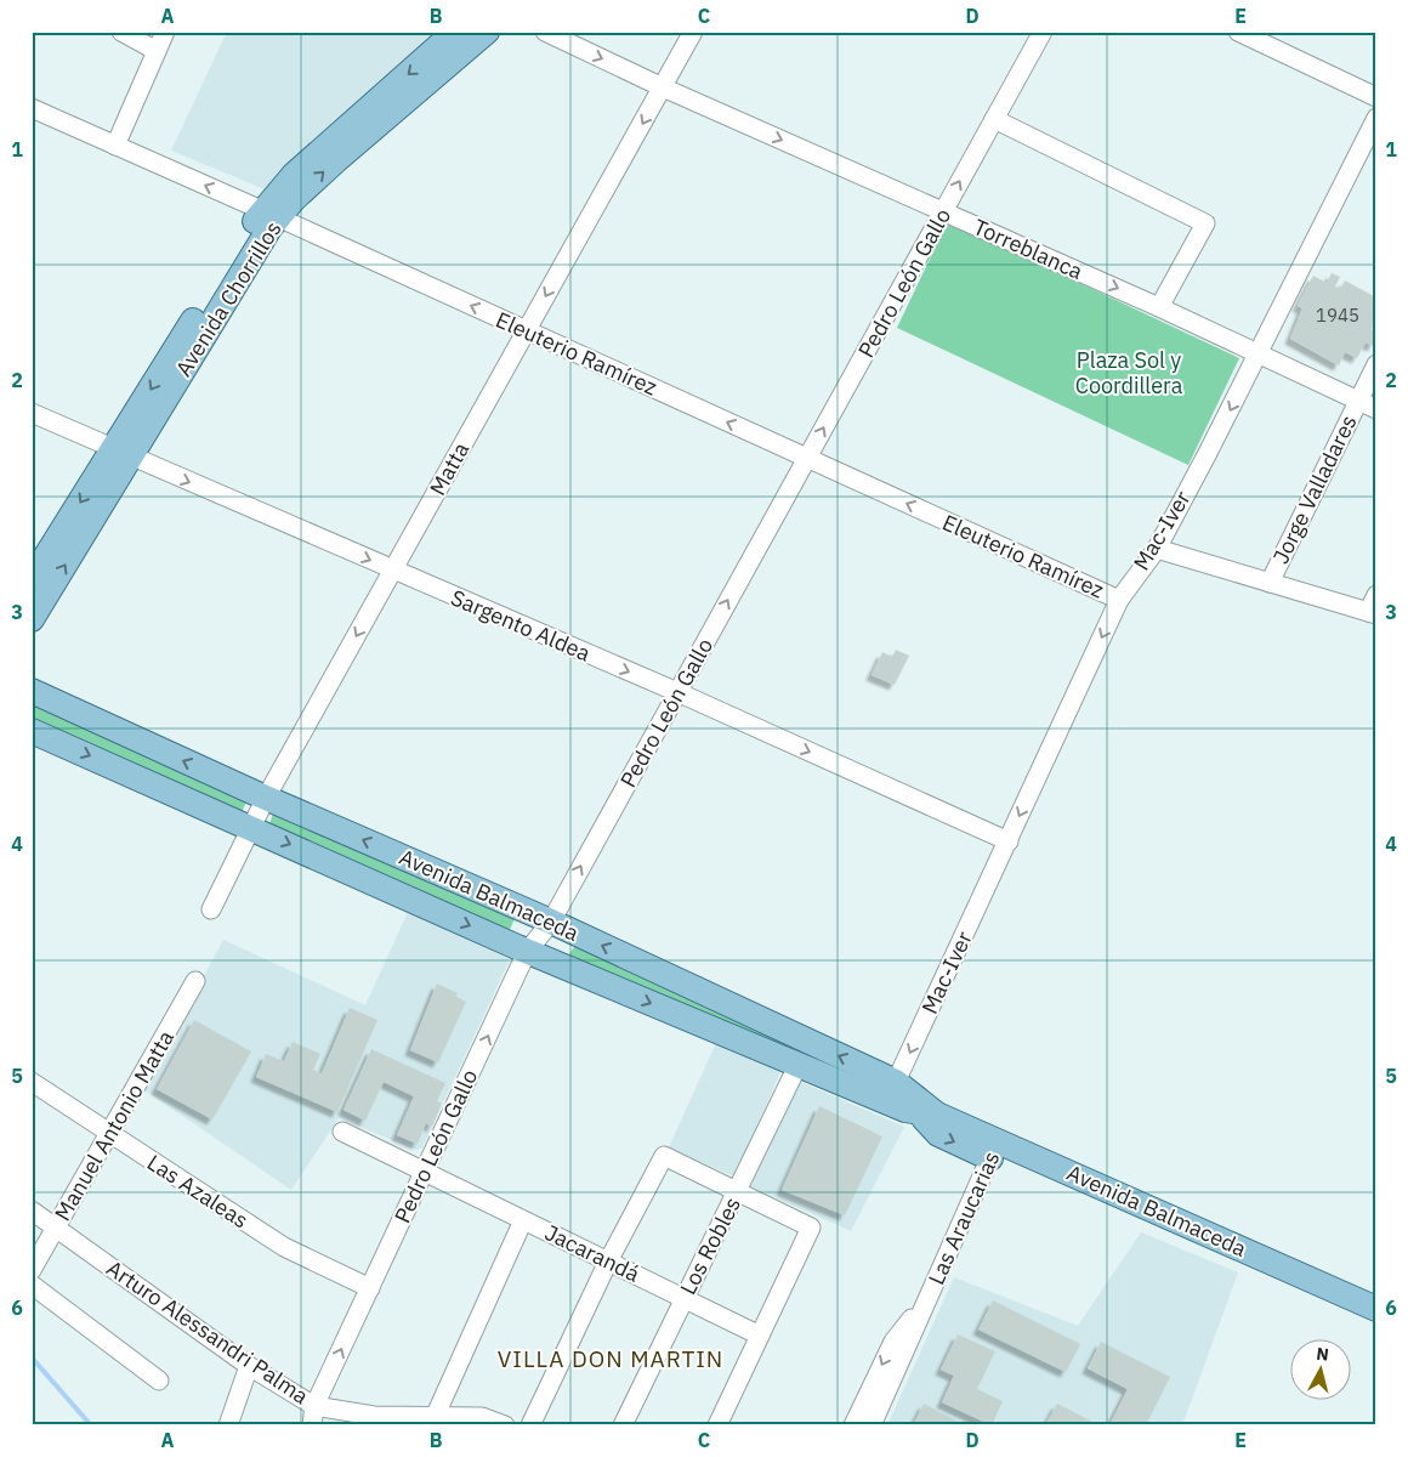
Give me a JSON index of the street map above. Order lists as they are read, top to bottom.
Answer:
{
  "streets": {
    "main road": ["Avenida Chorrillos", "Avenida Balmaceda"],
    "street": [
      "Torreblanca",
      "Pedro León Gallo",
      "Eleuterio Ramírez",
      "Matta",
      "Jorge Valladares",
      "Mac-Iver",
      "Sargento Aldea",
      "Manuel Antonio Matta",
      "Las Azaleas",
      "Las Araucarias",
      "Los Robles",
      "Jacarandá",
      "Arturo Alessandri Palma"
    ]
  },
  "crossings": [
    ["Torreblanca", "Pedro León Gallo"],
    ["Torreblanca", "Matta"],
    ["Torreblanca", "Jorge Valladares"],
    ["Torreblanca", "Mac-Iver"],
    ["Pedro León Gallo", "Eleuterio Ramírez"],
    ["Pedro León Gallo", "Sargento Aldea"],
    ["Pedro León Gallo", "Avenida Balmaceda"],
    ["Pedro León Gallo", "Las Azaleas"],
    ["Pedro León Gallo", "Jacarandá"],
    ["Pedro León Gallo", "Arturo Alessandri Palma"],
    ["Avenida Chorrillos", "Eleuterio Ramírez"],
    ["Avenida Chorrillos", "Sargento Aldea"],
    ["Eleuterio Ramírez", "Matta"],
    ["Eleuterio Ramírez", "Mac-Iver"],
    ["Matta", "Sargento Aldea"],
    ["Matta", "Avenida Balmaceda"],
    ["Mac-Iver", "Sargento Aldea"],
    ["Mac-Iver", "Avenida Balmaceda"],
    ["Avenida Balmaceda", "Las Araucarias"],
    ["Avenida Balmaceda", "Los Robles"],
    ["Manuel Antonio Matta", "Las Azaleas"],
    ["Manuel Antonio Matta", "Arturo Alessandri Palma"],
    ["Los Robles", "Jacarandá"]
  ],
  "one_way": [
    "Torreblanca",
    "Pedro León Gallo",
    "Eleuterio Ramírez",
    "Matta",
    "Mac-Iver",
    "Sargento Aldea"
  ],
  "districts": ["VILLA DON MARTIN"],
  "parks": ["Plaza Sol y Coordillera"],
  "house_numbers": ["1945"],
  "north": "top",
  "grid": {
    "columns": [
      "A",
      "B",
      "C",
      "D",
      "E"
    ],
    "rows": [
      "1",
      "2",
      "3",
      "4",
      "5",
      "6"
    ]
  }
}
